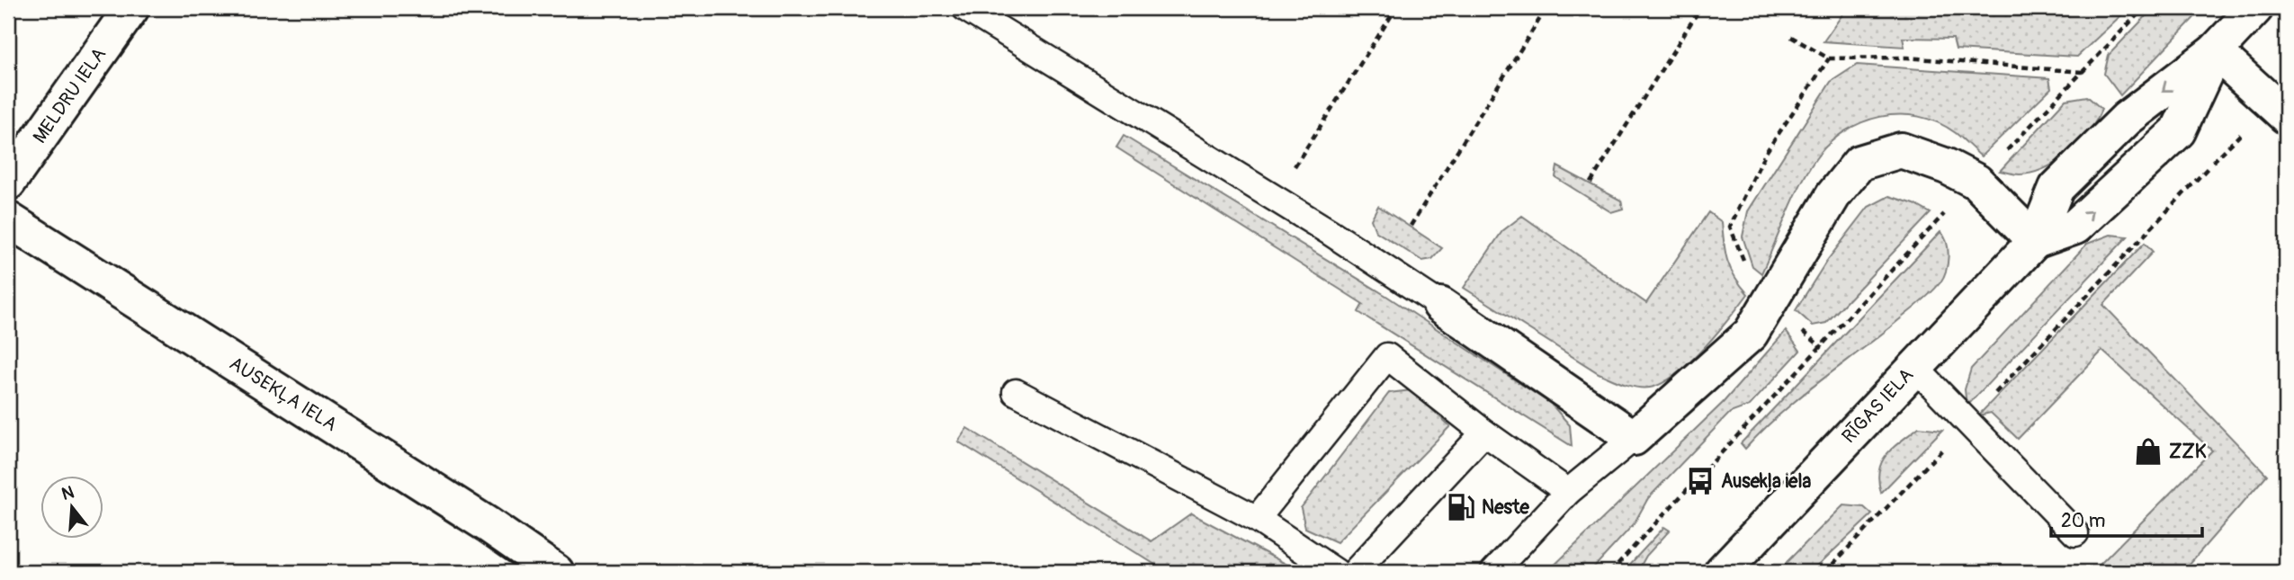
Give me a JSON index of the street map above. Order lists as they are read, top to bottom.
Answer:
{
  "streets": {
    "street": ["MELDRU IELA", "AUSEKĻA IELA", "RĪGAS IELA"]
  },
  "places": {
    "shop": ["ZZK"],
    "bus stop": ["Ausekļa iela"],
    "fuel station": ["Neste"]
  },
  "scale_bar": "20 m",
  "north": "top"
}
